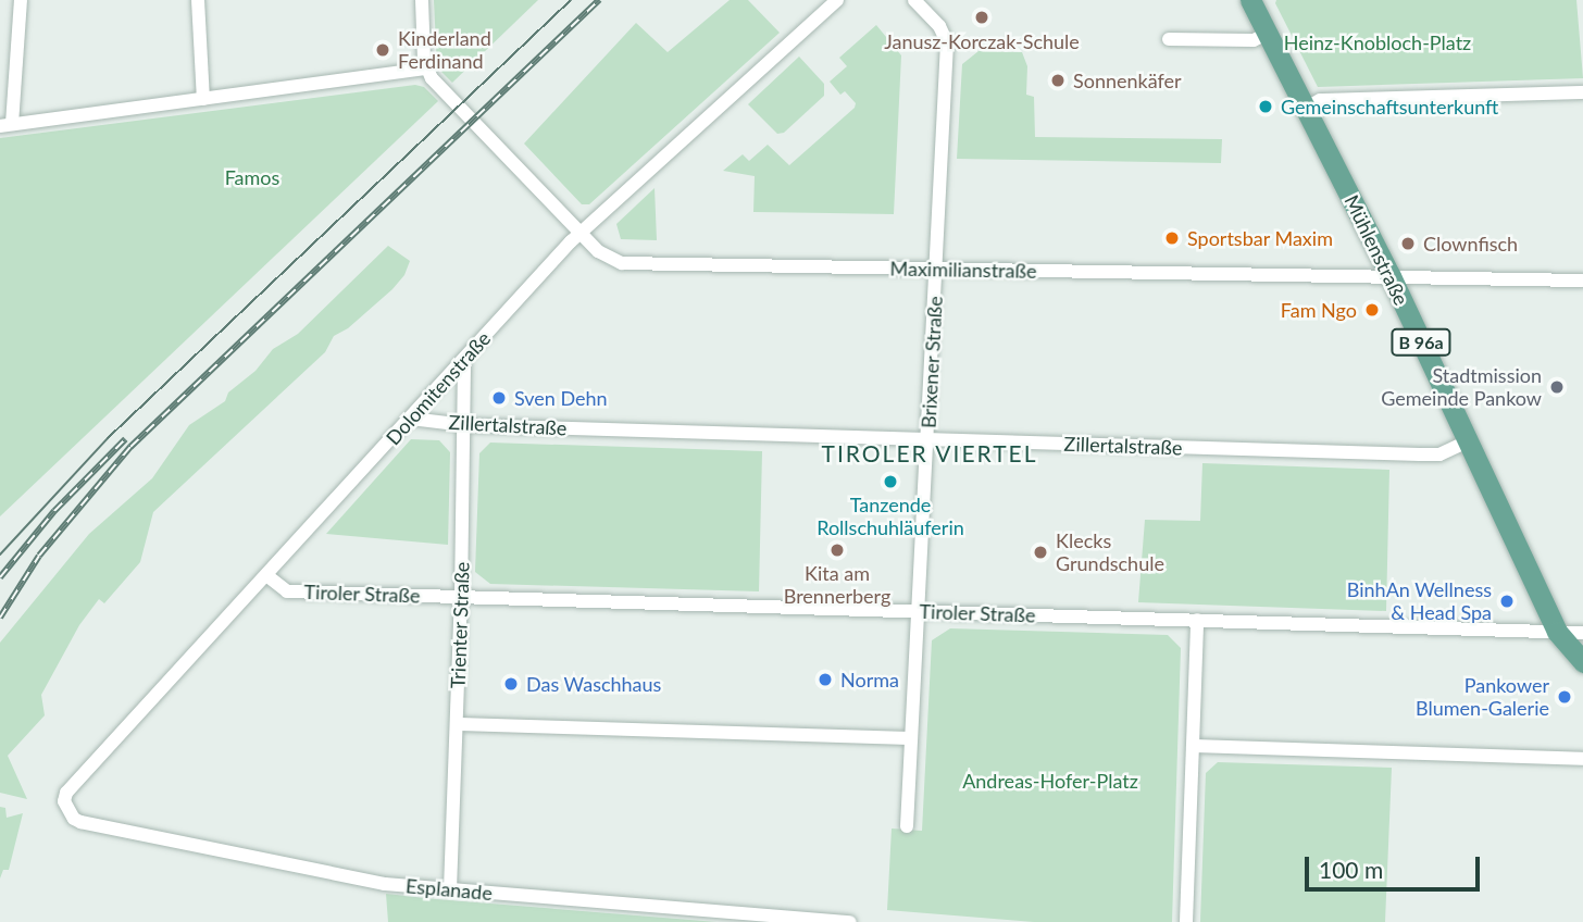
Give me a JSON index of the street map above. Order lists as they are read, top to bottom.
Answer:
{
  "streets": {
    "main road": ["Mühlenstraße", "B 96a"],
    "street": [
      "Maximilianstraße",
      "Brixener Straße",
      "Dolomitenstraße",
      "Zillertalstraße",
      "Tiroler Straße",
      "Trienter Straße",
      "Esplanade"
    ]
  },
  "crossings": [
    ["Mühlenstraße", "Maximilianstraße"],
    ["Mühlenstraße", "Zillertalstraße"],
    ["Mühlenstraße", "Tiroler Straße"],
    ["Maximilianstraße", "Brixener Straße"],
    ["Maximilianstraße", "Dolomitenstraße"],
    ["Brixener Straße", "Zillertalstraße"],
    ["Brixener Straße", "Tiroler Straße"],
    ["Dolomitenstraße", "Zillertalstraße"],
    ["Dolomitenstraße", "Tiroler Straße"],
    ["Dolomitenstraße", "Trienter Straße"],
    ["Dolomitenstraße", "Esplanade"],
    ["Zillertalstraße", "Trienter Straße"],
    ["Tiroler Straße", "Trienter Straße"],
    ["Trienter Straße", "Esplanade"]
  ],
  "districts": ["TIROLER VIERTEL"],
  "parks": ["Heinz-Knobloch-Platz", "Famos", "Andreas-Hofer-Platz"],
  "places": [
    "Janusz-Korczak-Schule",
    "Kinderland Ferdinand",
    "Sonnenkäfer",
    "Gemeinschaftsunterkunft",
    "Sportsbar Maxim",
    "Clownfisch",
    "Fam Ngo",
    "Stadtmission Gemeinde Pankow",
    "Sven Dehn",
    "Tanzende Rollschuhläuferin",
    "Kita am Brennerberg",
    "Klecks Grundschule",
    "BinhAn Wellness & Head Spa",
    "Norma",
    "Das Waschhaus",
    "Pankower Blumen-Galerie"
  ],
  "scale_bar": "100 m"
}
